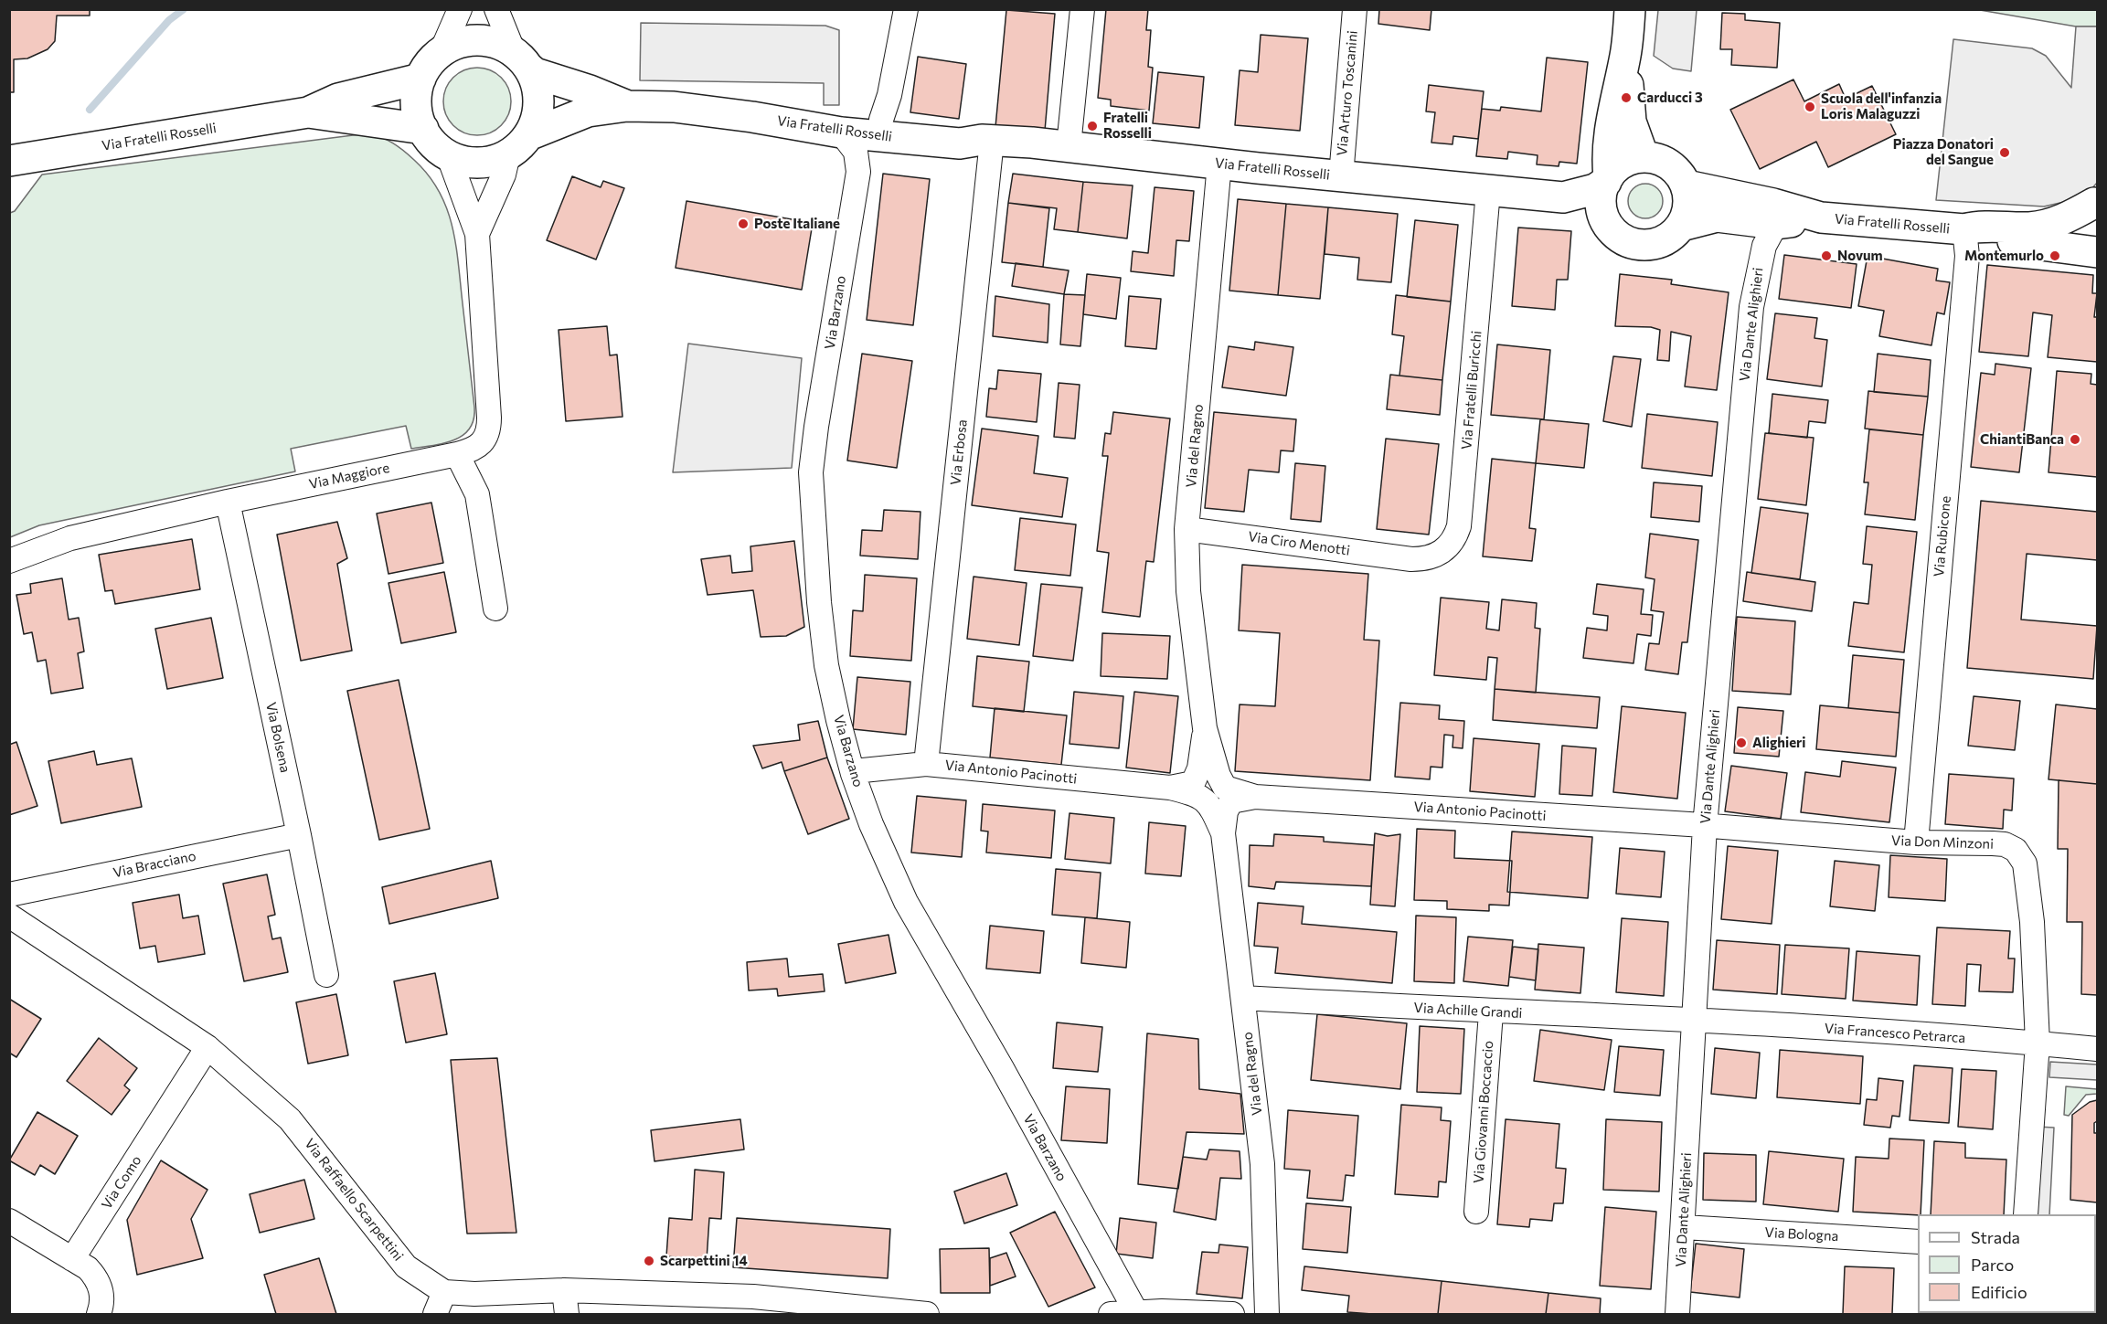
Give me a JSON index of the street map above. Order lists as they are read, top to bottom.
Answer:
{
  "streets": {
    "street": [
      "Via Arturo Toscanini",
      "Via Fratelli Rosselli",
      "Via Barzano",
      "Via Dante Alighieri",
      "Via Fratelli Buricchi",
      "Via del Ragno",
      "Via Erbosa",
      "Via Maggiore",
      "Via Rubicone",
      "Via Ciro Menotti",
      "Via Bolsena",
      "Via Antonio Pacinotti",
      "Via Don Minzoni",
      "Via Bracciano",
      "Via Achille Grandi",
      "Via Francesco Petrarca",
      "Via Giovanni Boccaccio",
      "Via Como",
      "Via Raffaello Scarpettini",
      "Via Bologna"
    ]
  },
  "crossings": [
    ["Via Arturo Toscanini", "Via Fratelli Rosselli"],
    ["Via Fratelli Rosselli", "Via Barzano"],
    ["Via Fratelli Rosselli", "Via Dante Alighieri"],
    ["Via Fratelli Rosselli", "Via Fratelli Buricchi"],
    ["Via Fratelli Rosselli", "Via del Ragno"],
    ["Via Fratelli Rosselli", "Via Erbosa"],
    ["Via Fratelli Rosselli", "Via Rubicone"],
    ["Via Barzano", "Via Antonio Pacinotti"],
    ["Via Dante Alighieri", "Via Antonio Pacinotti"],
    ["Via Dante Alighieri", "Via Don Minzoni"],
    ["Via Dante Alighieri", "Via Achille Grandi"],
    ["Via Dante Alighieri", "Via Francesco Petrarca"],
    ["Via Dante Alighieri", "Via Bologna"],
    ["Via Fratelli Buricchi", "Via Ciro Menotti"],
    ["Via del Ragno", "Via Ciro Menotti"],
    ["Via del Ragno", "Via Antonio Pacinotti"],
    ["Via del Ragno", "Via Achille Grandi"],
    ["Via Erbosa", "Via Antonio Pacinotti"],
    ["Via Maggiore", "Via Bolsena"],
    ["Via Rubicone", "Via Don Minzoni"],
    ["Via Bolsena", "Via Bracciano"],
    ["Via Antonio Pacinotti", "Via Don Minzoni"],
    ["Via Don Minzoni", "Via Francesco Petrarca"],
    ["Via Achille Grandi", "Via Francesco Petrarca"],
    ["Via Achille Grandi", "Via Giovanni Boccaccio"],
    ["Via Como", "Via Raffaello Scarpettini"]
  ],
  "places": [
    "Carducci 3",
    "Scuola dell'infanzia Loris Malaguzzi",
    "Fratelli Rosselli",
    "Piazza Donatori del Sangue",
    "Poste Italiane",
    "Novum",
    "Montemurlo",
    "ChiantiBanca",
    "Alighieri",
    "Scarpettini 14"
  ],
  "legend": ["Strada", "Parco", "Edificio"]
}
